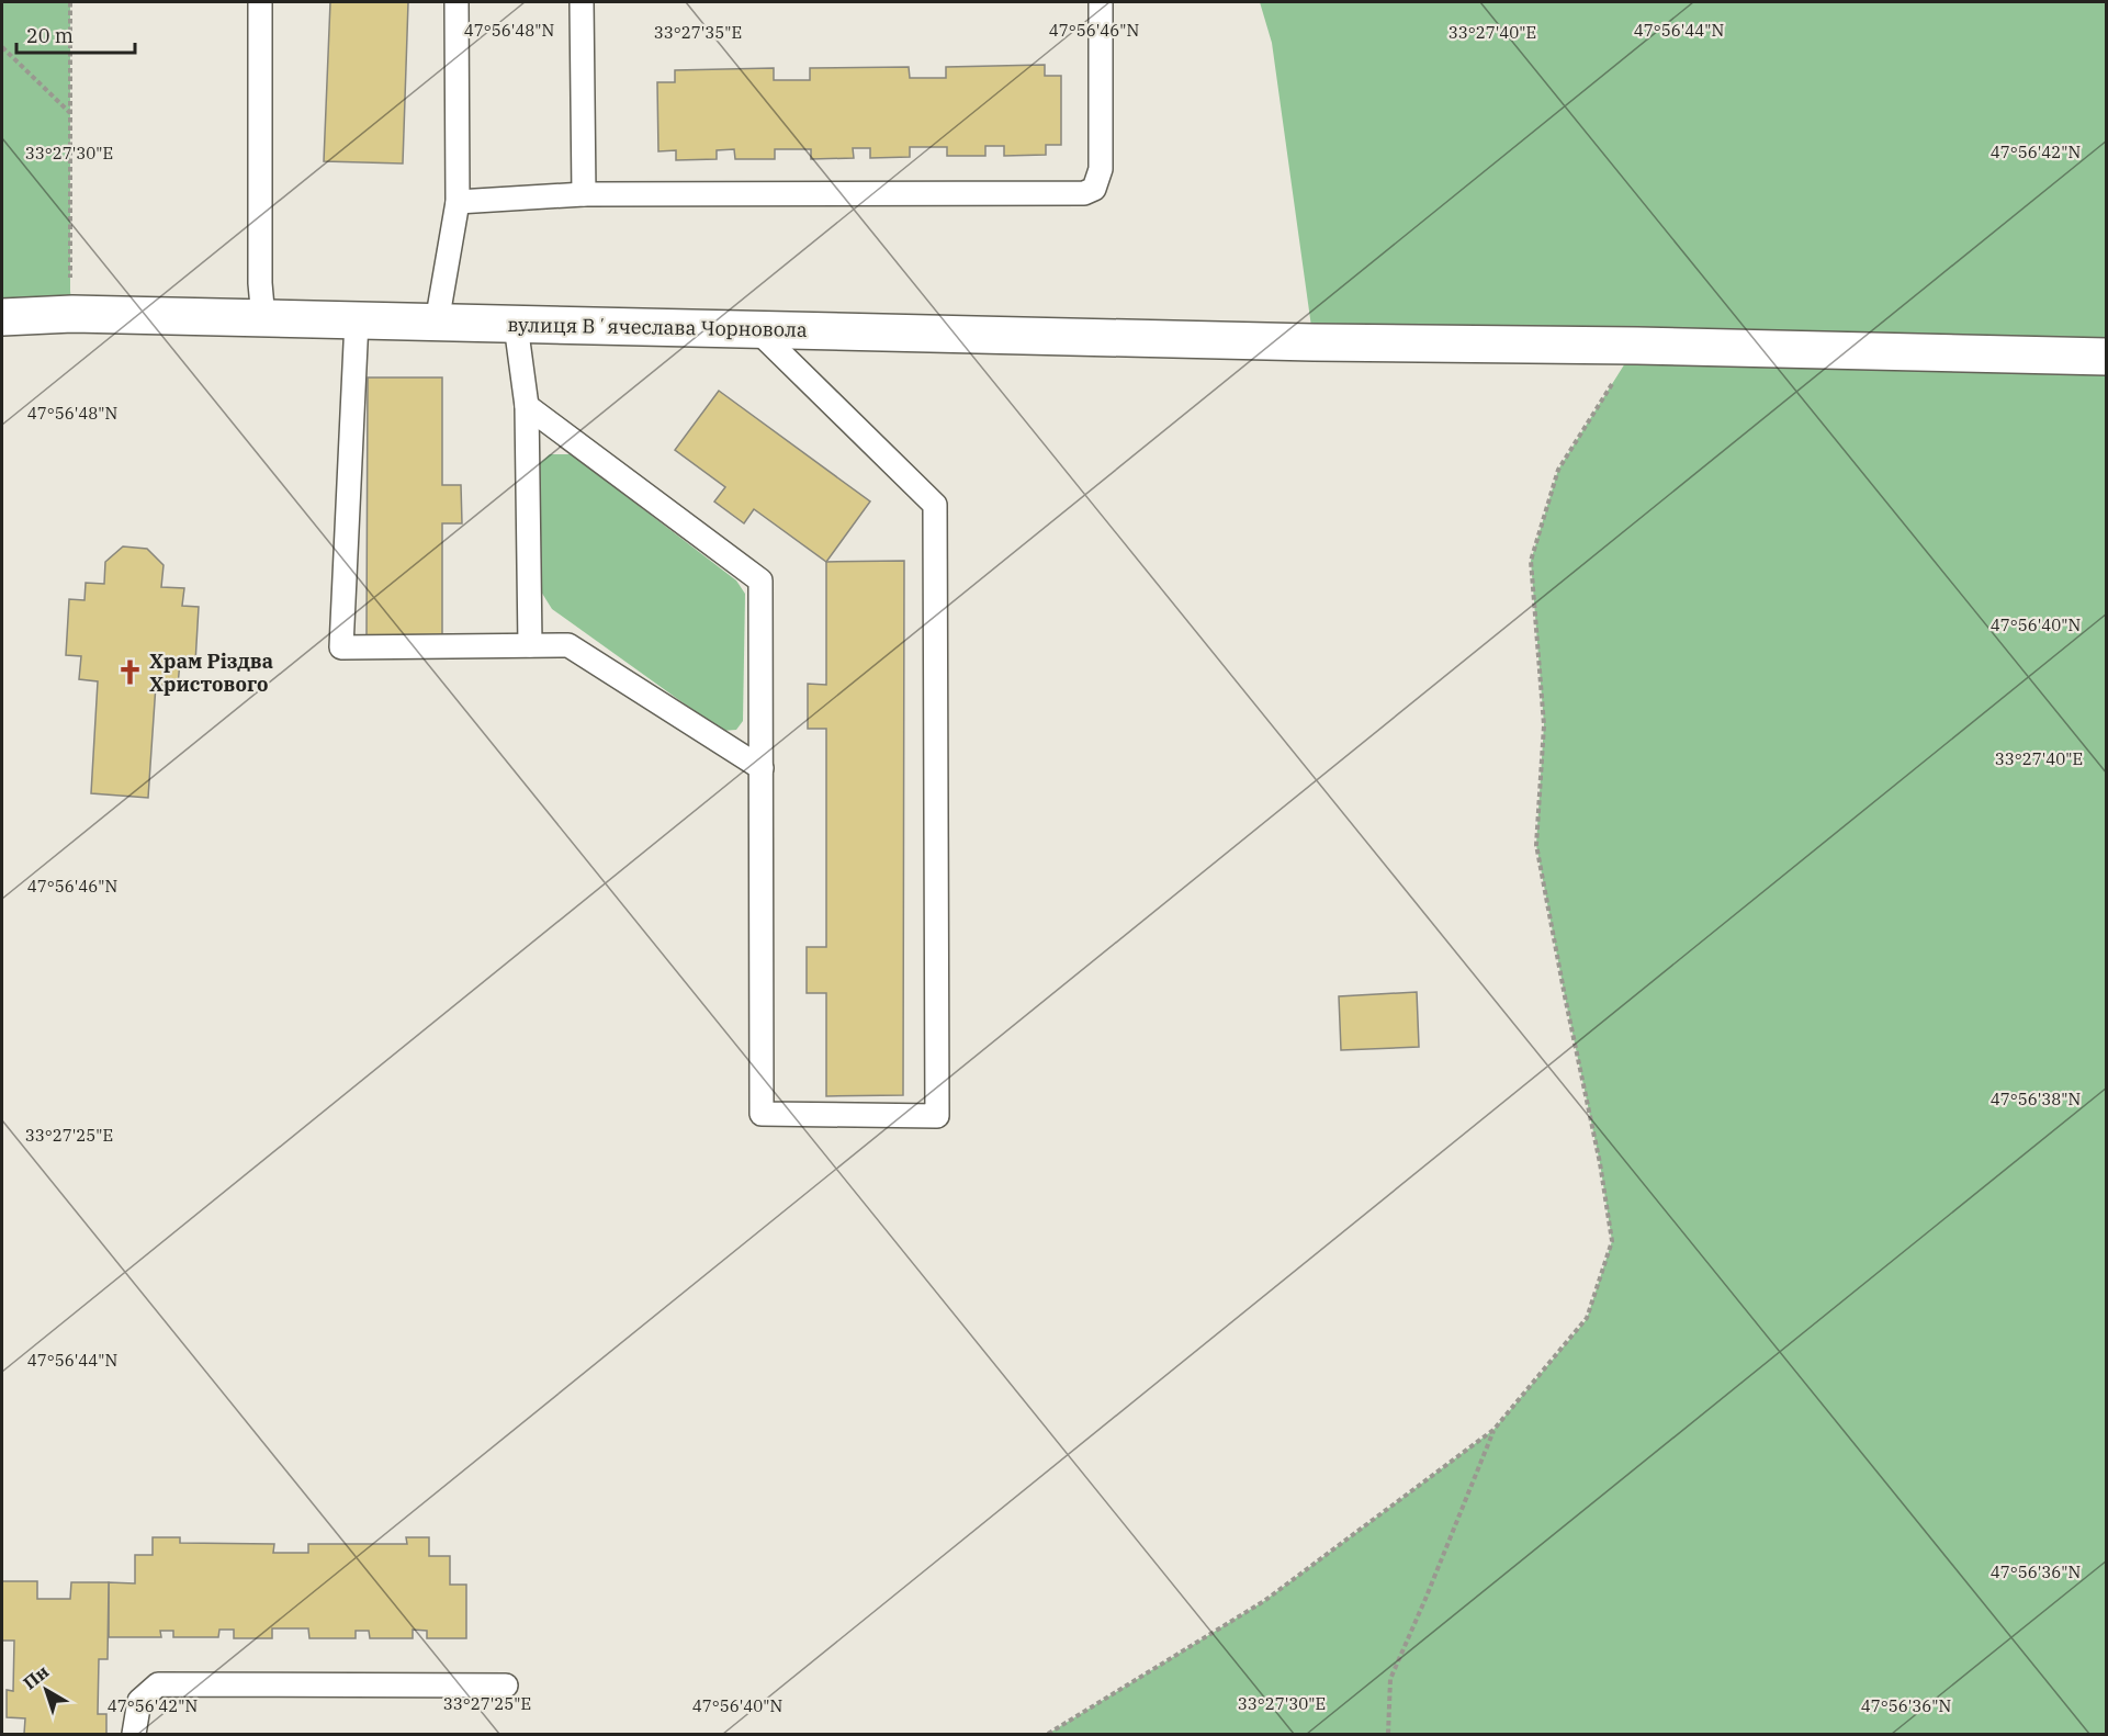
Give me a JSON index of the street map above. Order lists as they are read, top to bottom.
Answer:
{
  "streets": {
    "street": ["вулиця Вʼячеслава Чорновола"]
  },
  "places": {
    "church": ["Храм Різдва Христового"]
  },
  "scale_bar": "20 m",
  "north": "top left",
  "coordinates": [
    "47°56'48\"N",
    "47°56'46\"N",
    "47°56'44\"N",
    "33°27'35\"E",
    "33°27'40\"E",
    "47°56'42\"N",
    "33°27'30\"E",
    "47°56'40\"N",
    "47°56'38\"N",
    "33°27'25\"E",
    "47°56'36\"N"
  ]
}
